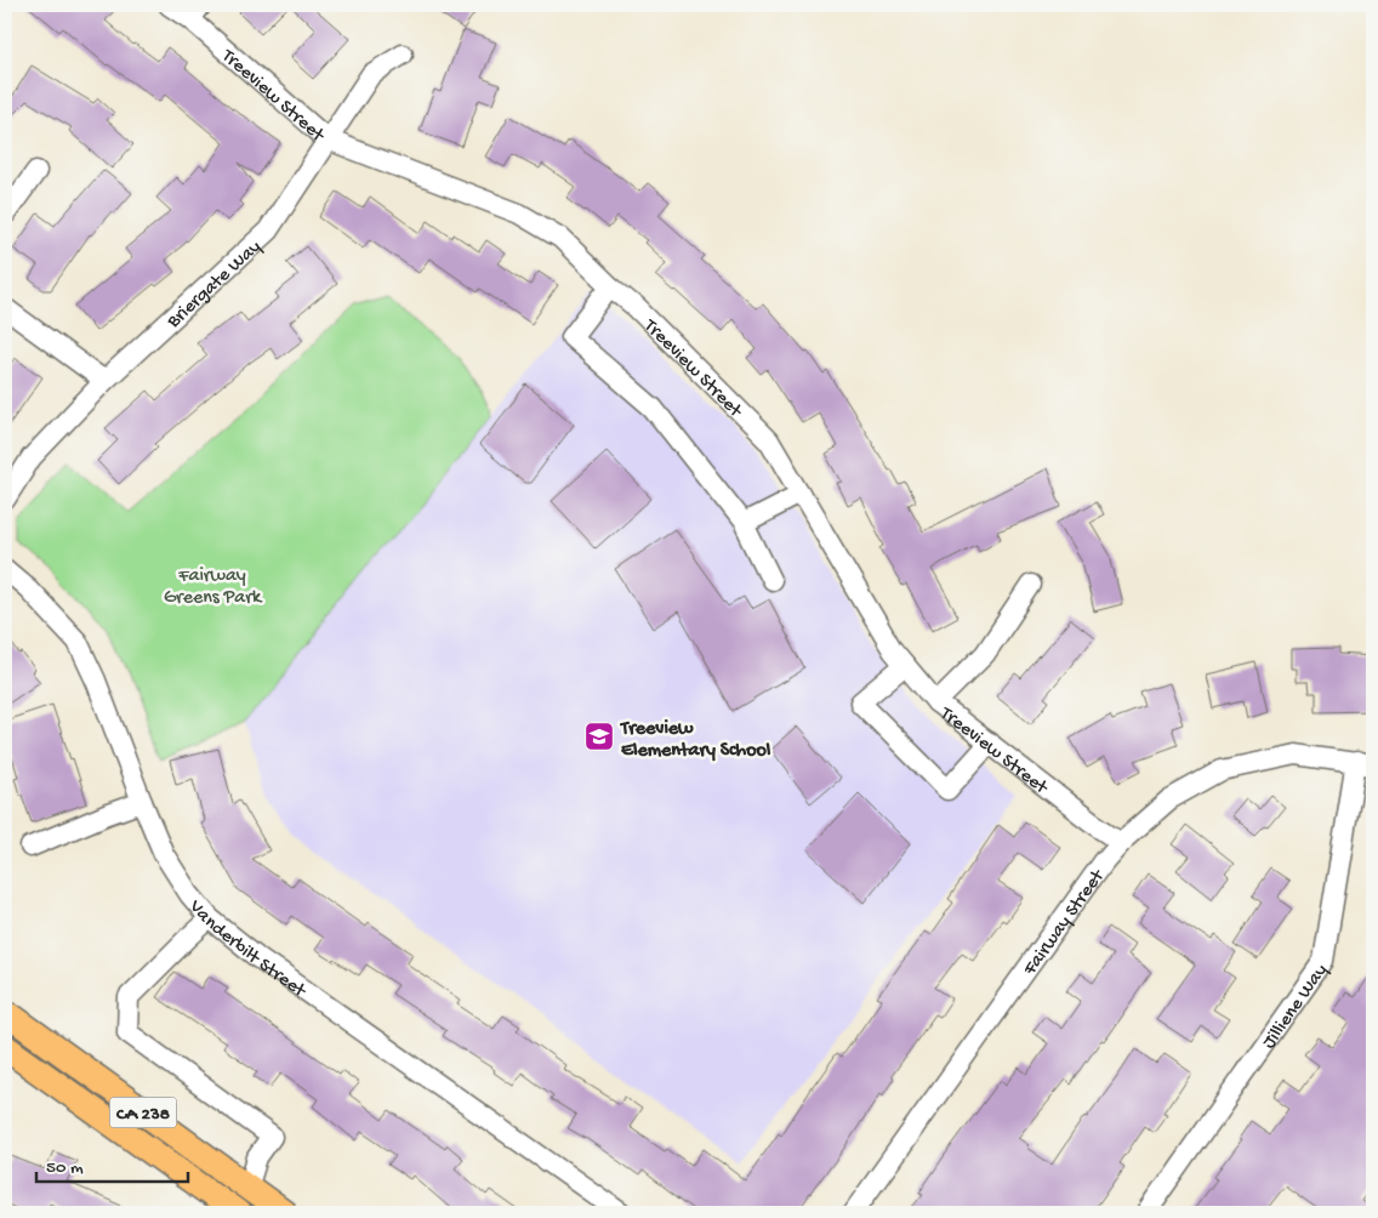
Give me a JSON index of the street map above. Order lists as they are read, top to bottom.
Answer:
{
  "streets": {
    "main road": ["CA 238"],
    "street": [
      "Treeview Street",
      "Briergate Way",
      "Fairway Street",
      "Vanderbilt Street",
      "Jilliene Way"
    ]
  },
  "crossings": [
    ["Treeview Street", "Briergate Way"],
    ["Treeview Street", "Fairway Street"],
    ["Fairway Street", "Jilliene Way"]
  ],
  "parks": ["Fairway Greens Park"],
  "places": {
    "school or university": ["Treeview Elementary School"]
  },
  "scale_bar": "50 m"
}
